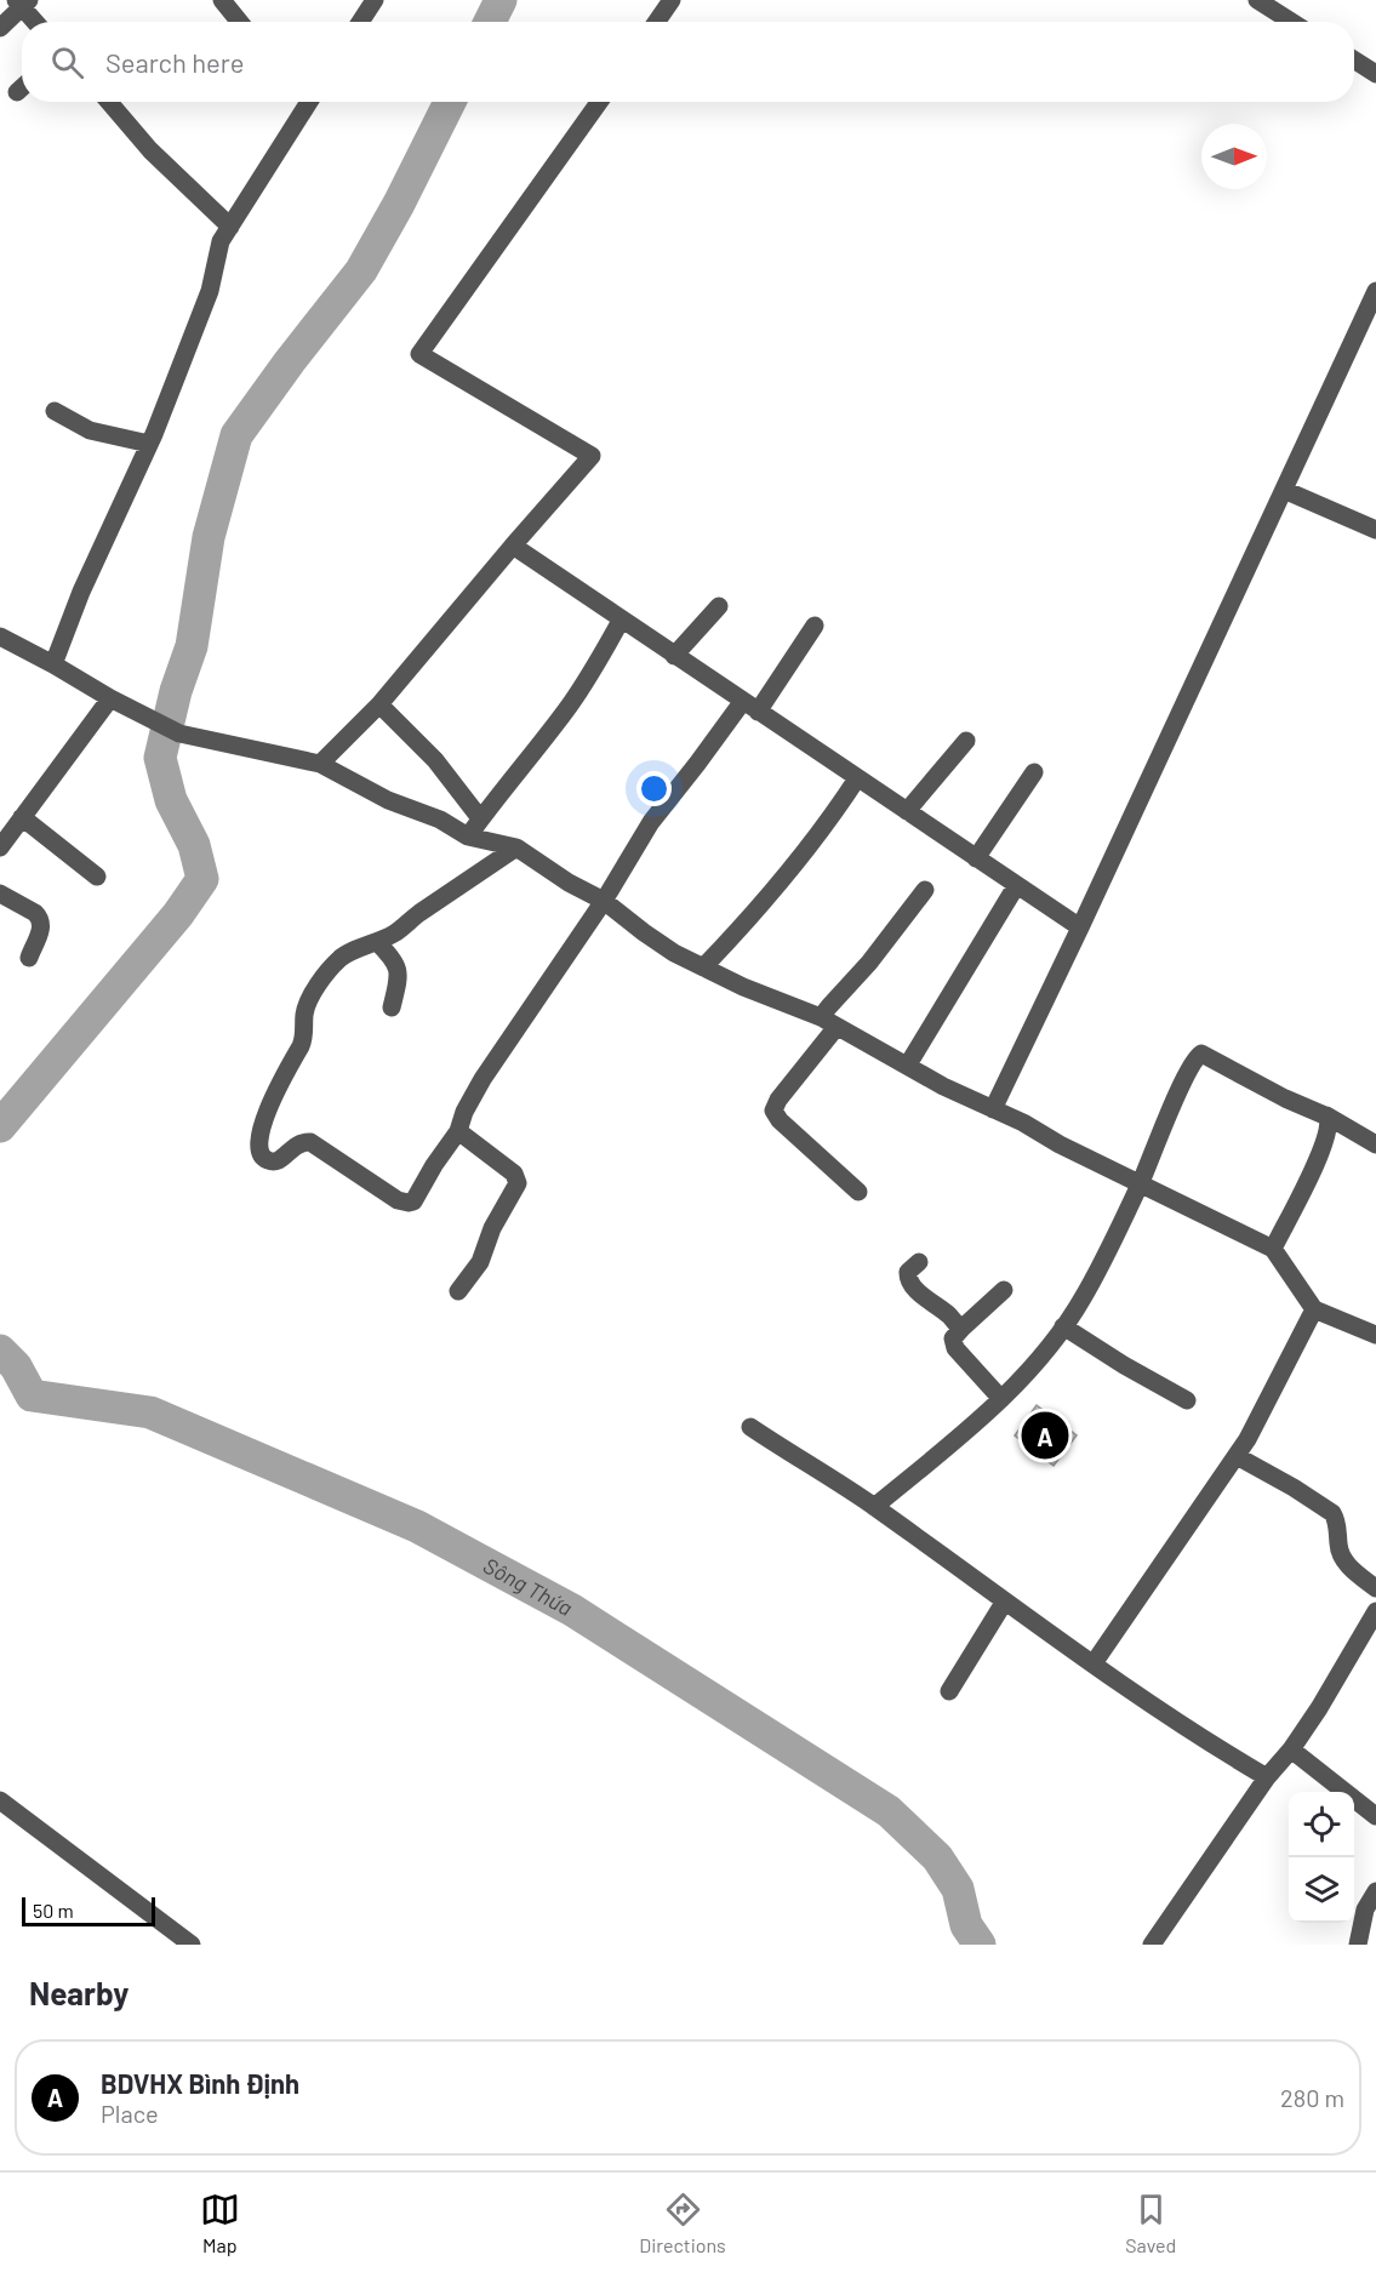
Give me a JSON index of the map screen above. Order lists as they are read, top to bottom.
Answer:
{
  "water": ["Sông Thứa"],
  "scale_bar": "50 m",
  "north": "right",
  "page": {
    "search": "Search here",
    "pins": "A",
    "scale": "50 m",
    "heading": "Nearby",
    "list": [
      {
        "mark": "A",
        "name": "BDVHX Bình Định",
        "note": "Place",
        "value": "280 m"
      }
    ],
    "nav": ["Map", "Directions", "Saved"]
  }
}
